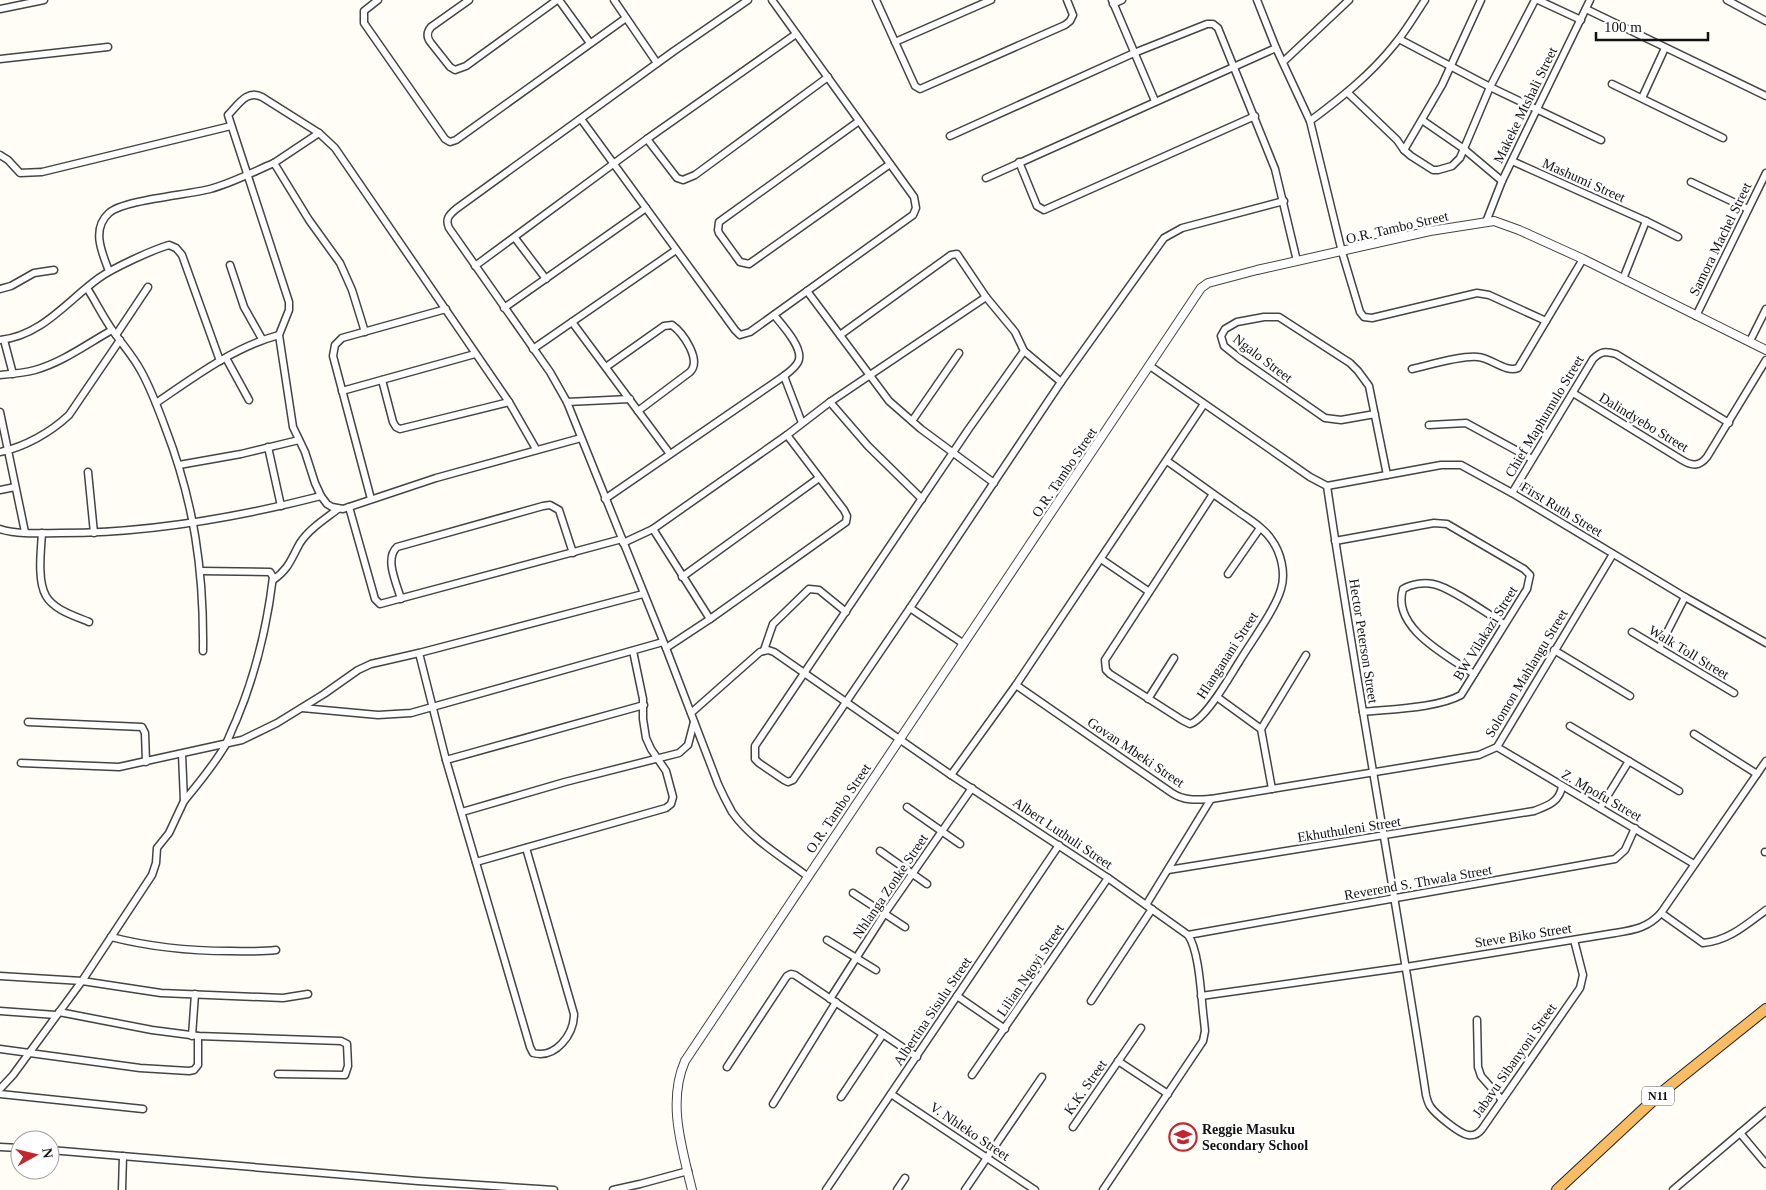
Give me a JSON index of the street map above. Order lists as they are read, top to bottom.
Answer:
{
  "streets": {
    "highway": ["N11"],
    "street": [
      "Makeke Mtshali Street",
      "Mashumi Street",
      "O.R. Tambo Street",
      "Samora Machel Street",
      "Ngalo Street",
      "Chief Maphumulo Street",
      "Dalindyebo Street",
      "First Ruth Street",
      "BW Vilakazi Street",
      "Hector Peterson Street",
      "Walk Toll Street",
      "Hlanganani Street",
      "Solomon Mahlangu Street",
      "Govan Mbeki Street",
      "Z. Mpofu Street",
      "Ekhuthuleni Street",
      "Albert Luthuli Street",
      "Reverend S. Thwala Street",
      "Nhlanga Zonke Street",
      "Steve Biko Street",
      "Lilian Ngoyi Street",
      "Albertina Sisulu Street",
      "Jabavu Sibanyoni Street",
      "K.K. Street",
      "V. Nhleko Street"
    ]
  },
  "crossings": [
    ["Makeke Mtshali Street", "Mashumi Street"],
    ["Makeke Mtshali Street", "O.R. Tambo Street"],
    ["O.R. Tambo Street", "Samora Machel Street"],
    ["O.R. Tambo Street", "Albert Luthuli Street"],
    ["Ngalo Street", "First Ruth Street"],
    ["Chief Maphumulo Street", "Dalindyebo Street"],
    ["Chief Maphumulo Street", "First Ruth Street"],
    ["First Ruth Street", "Hector Peterson Street"],
    ["First Ruth Street", "Solomon Mahlangu Street"],
    ["BW Vilakazi Street", "Hector Peterson Street"],
    ["Hector Peterson Street", "Solomon Mahlangu Street"],
    ["Hector Peterson Street", "Govan Mbeki Street"],
    ["Hector Peterson Street", "Ekhuthuleni Street"],
    ["Hector Peterson Street", "Reverend S. Thwala Street"],
    ["Hector Peterson Street", "Steve Biko Street"],
    ["Hector Peterson Street", "Jabavu Sibanyoni Street"],
    ["Solomon Mahlangu Street", "Govan Mbeki Street"],
    ["Solomon Mahlangu Street", "Z. Mpofu Street"],
    ["Z. Mpofu Street", "Ekhuthuleni Street"],
    ["Z. Mpofu Street", "Reverend S. Thwala Street"],
    ["Z. Mpofu Street", "Steve Biko Street"],
    ["Albert Luthuli Street", "Reverend S. Thwala Street"],
    ["Albert Luthuli Street", "Nhlanga Zonke Street"],
    ["Albert Luthuli Street", "Lilian Ngoyi Street"],
    ["Albert Luthuli Street", "Albertina Sisulu Street"],
    ["Steve Biko Street", "Jabavu Sibanyoni Street"],
    ["Albertina Sisulu Street", "V. Nhleko Street"]
  ],
  "places": {
    "school or university": ["Reggie Masuku Secondary School"]
  },
  "scale_bar": "100 m",
  "north": "right"
}
